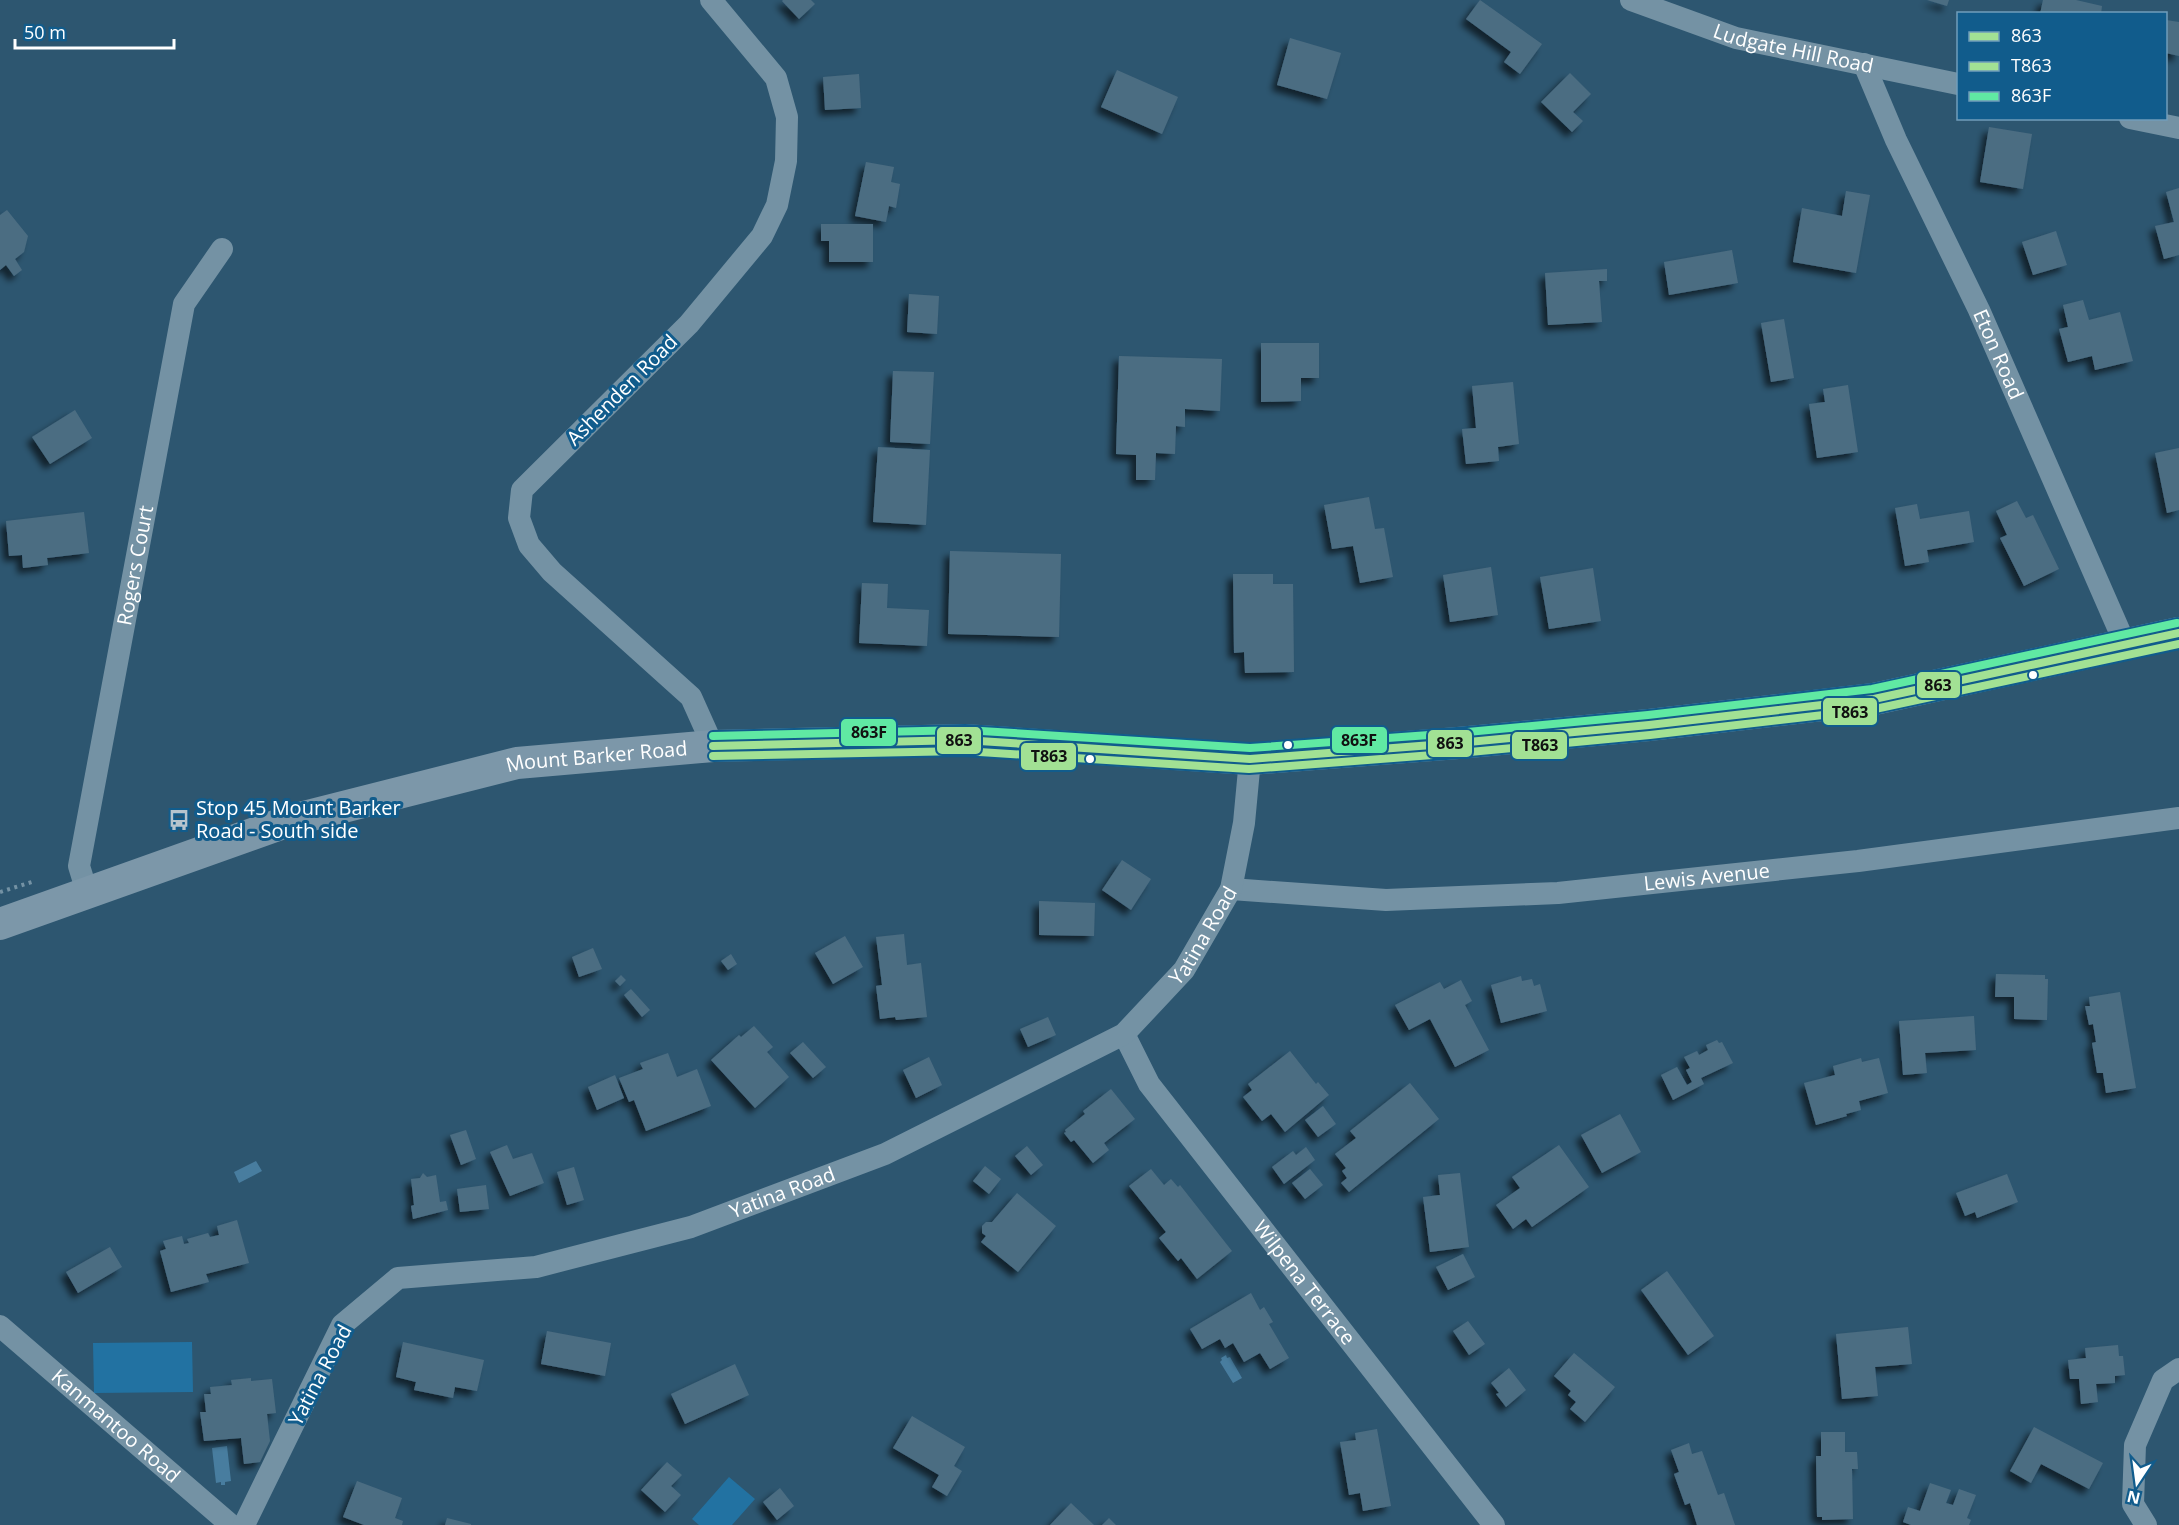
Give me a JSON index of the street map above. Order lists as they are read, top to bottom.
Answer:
{
  "streets": {
    "main road": ["Mount Barker Road"],
    "street": [
      "Ludgate Hill Road",
      "Eton Road",
      "Ashenden Road",
      "Rogers Court",
      "Lewis Avenue",
      "Yatina Road",
      "Wilpena Terrace",
      "Kanmantoo Road"
    ]
  },
  "crossings": [
    ["Ludgate Hill Road", "Eton Road"],
    ["Eton Road", "Mount Barker Road"],
    ["Ashenden Road", "Mount Barker Road"],
    ["Rogers Court", "Mount Barker Road"],
    ["Mount Barker Road", "Yatina Road"],
    ["Lewis Avenue", "Yatina Road"],
    ["Yatina Road", "Wilpena Terrace"]
  ],
  "places": {
    "bus stop": ["Stop 45 Mount Barker Road - South side"]
  },
  "lines": ["transit line 863F", "transit line 863", "transit line T863"],
  "legend": ["863", "T863", "863F"],
  "scale_bar": "50 m",
  "north": "bottom"
}
